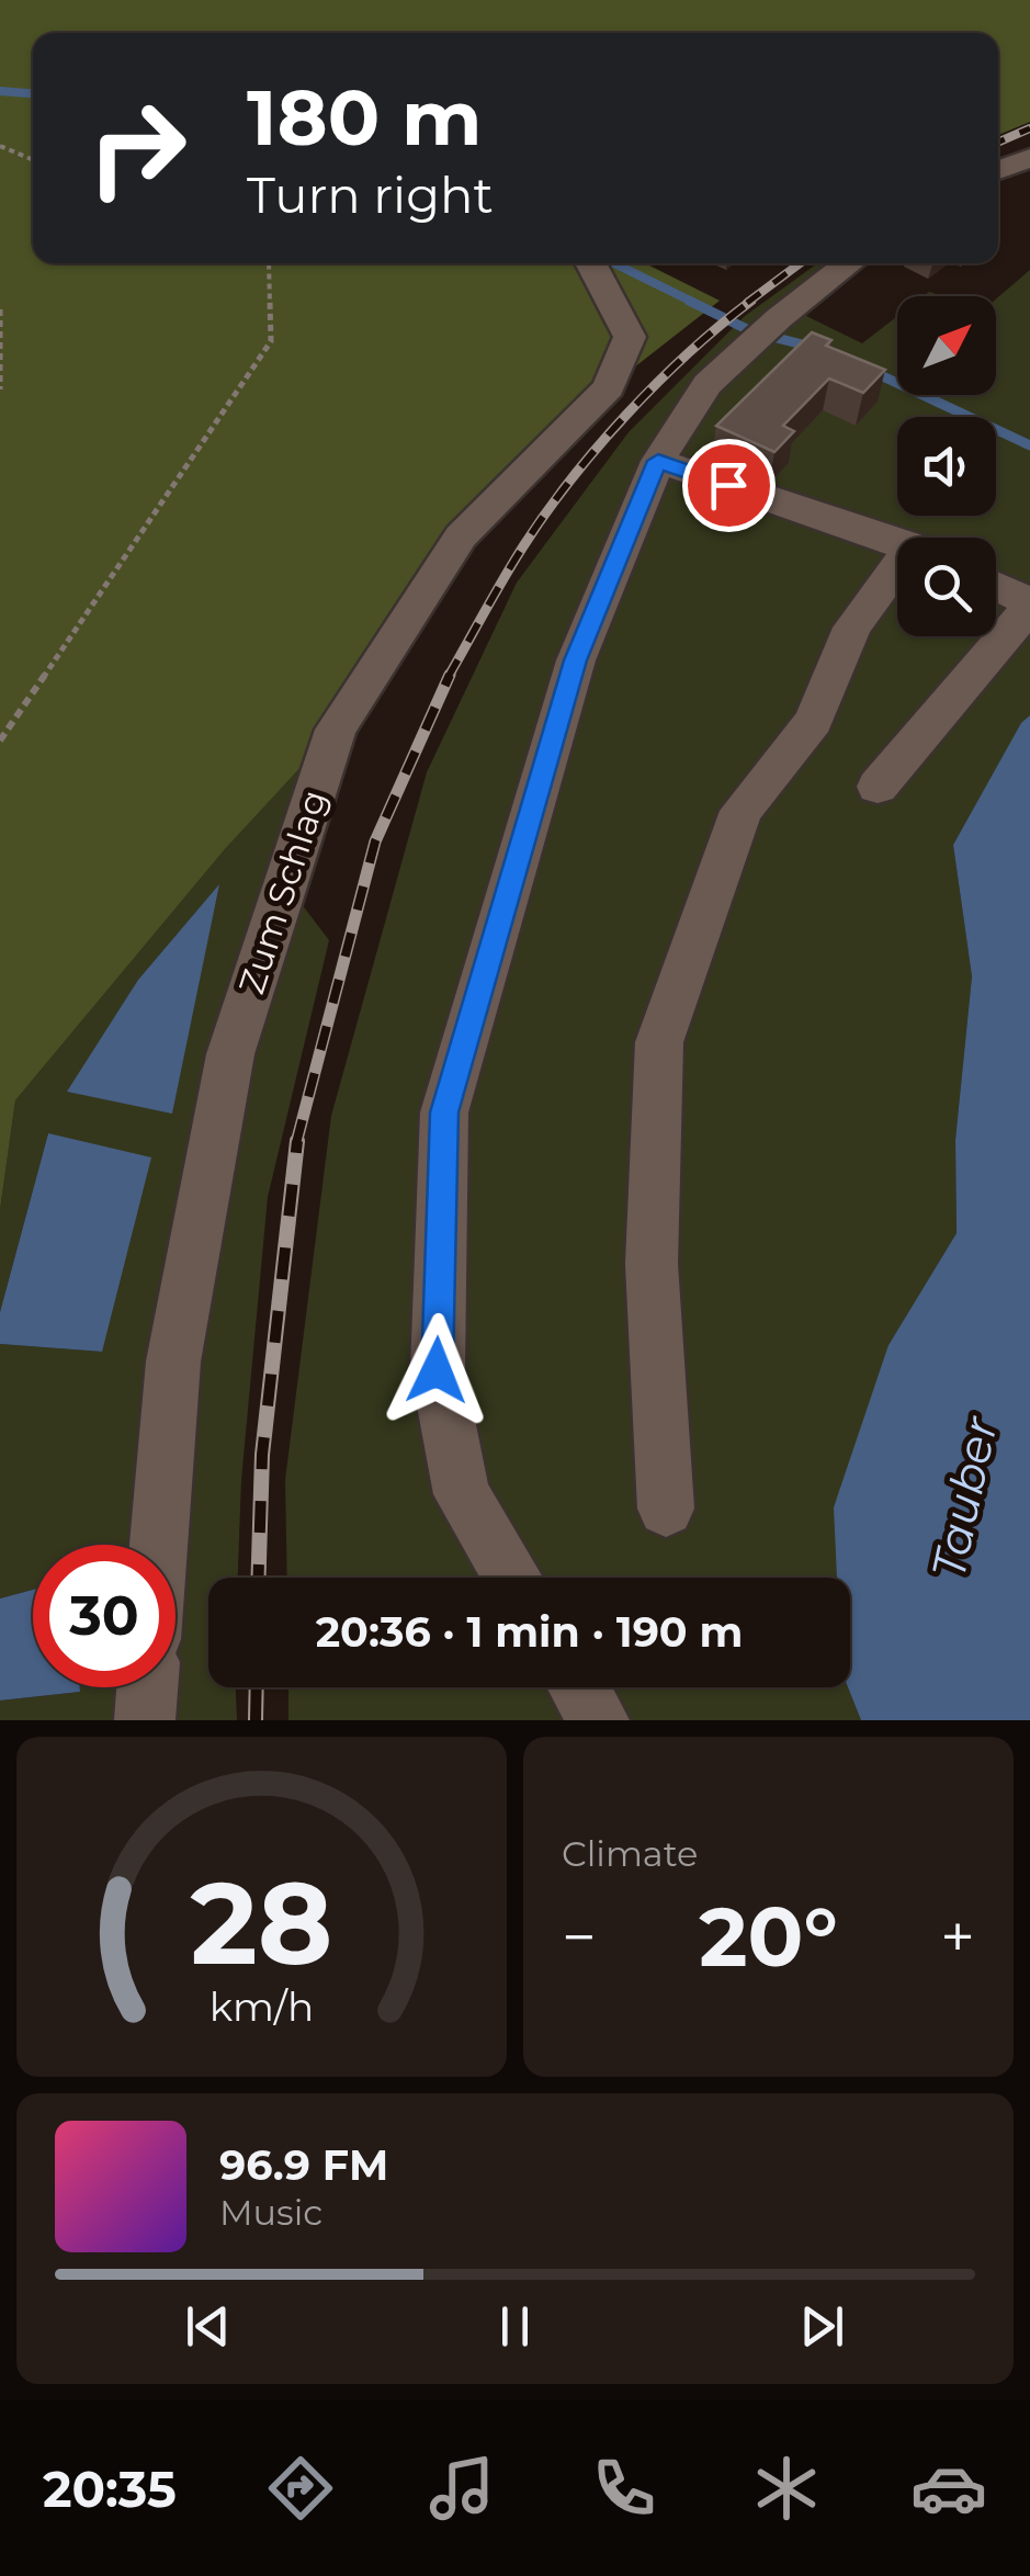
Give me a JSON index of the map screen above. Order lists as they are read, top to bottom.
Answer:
{
  "streets": {
    "street": ["Zum Schlag"]
  },
  "water": ["Tauber"],
  "north": "top right",
  "page": {
    "turn": ["180 m", "Turn right"],
    "limit": "30",
    "trip": "20:36 · 1 min · 190 m",
    "tile": "Climate",
    "heat": ["−", "20°", "+"],
    "song": ["96.9 FM", "Music"],
    "tabs": "20:35",
    "gauge": ["28", "km/h"]
  }
}
